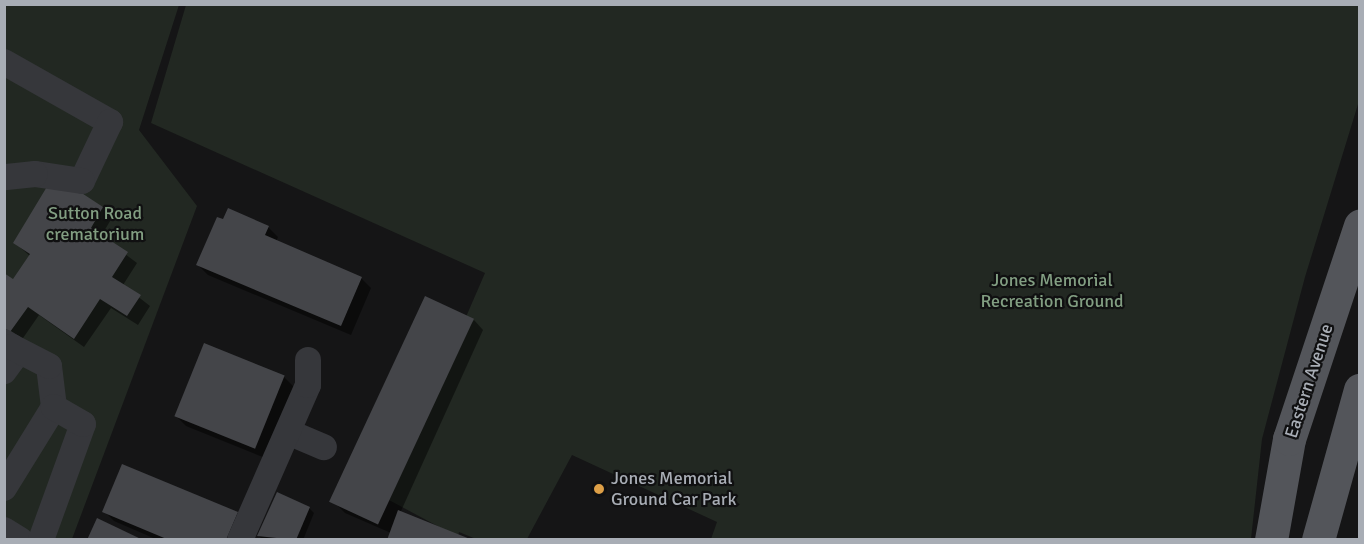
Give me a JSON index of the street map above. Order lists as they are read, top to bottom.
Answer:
{
  "streets": {
    "main road": ["Eastern Avenue"]
  },
  "parks": ["Sutton Road crematorium", "Jones Memorial Recreation Ground"],
  "places": ["Jones Memorial Ground Car Park"]
}
